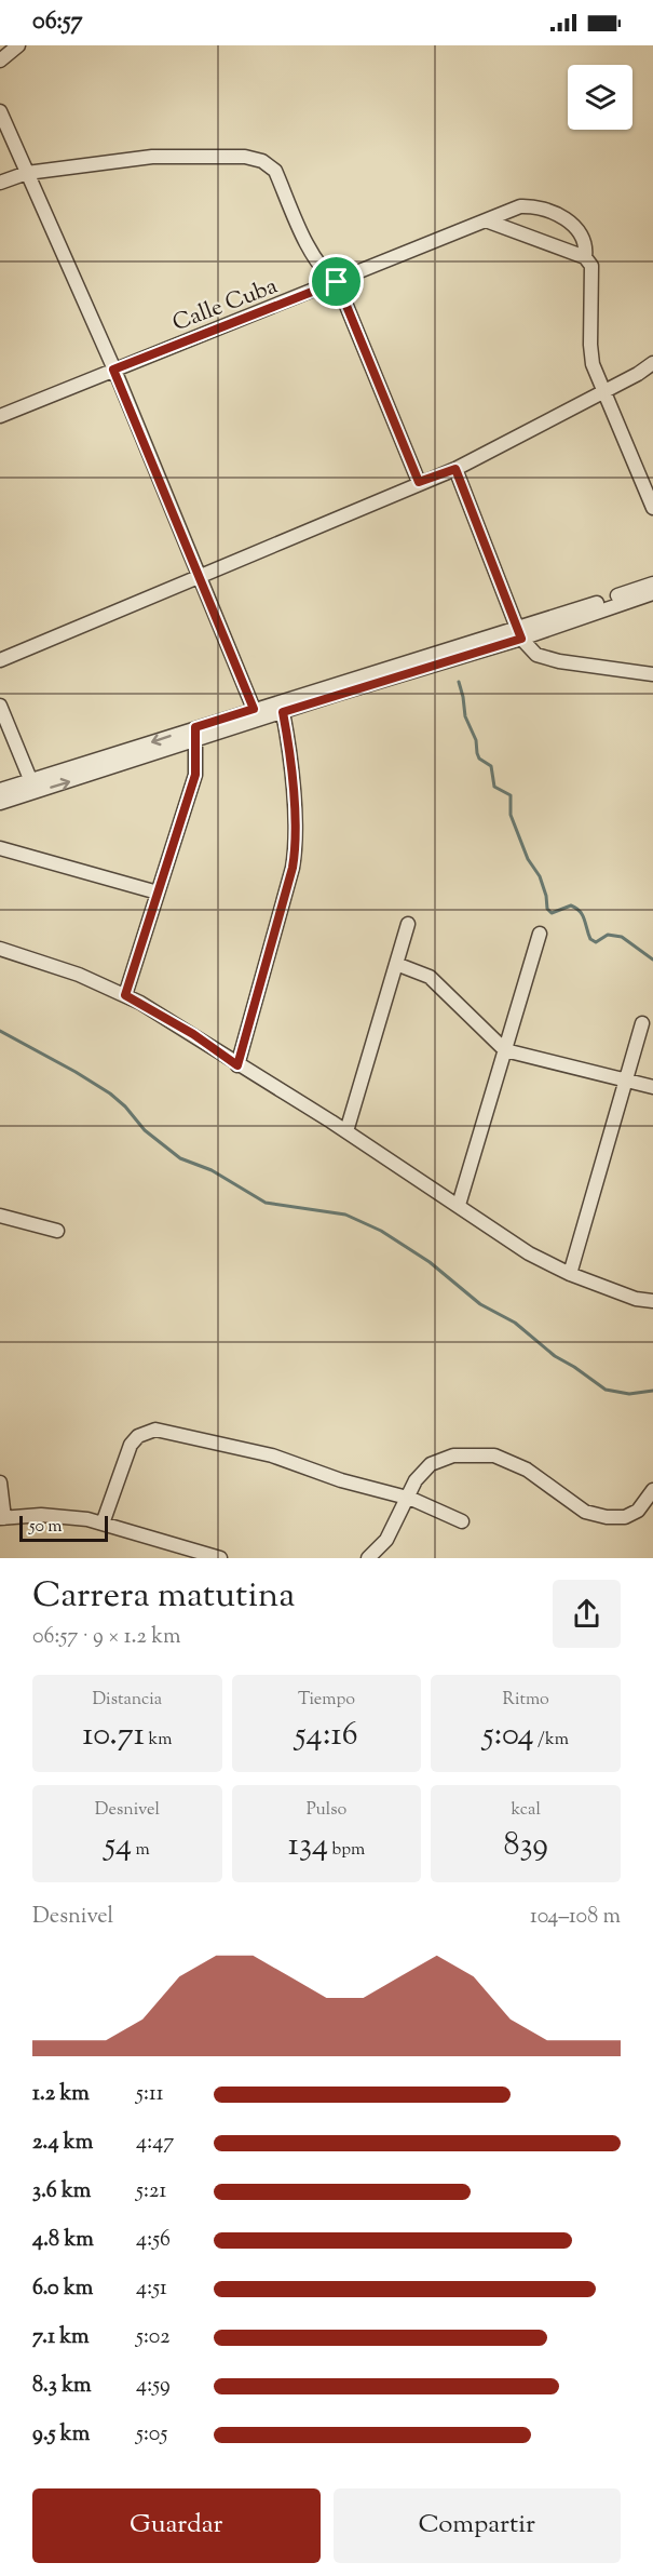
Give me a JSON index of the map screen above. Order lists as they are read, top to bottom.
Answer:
{
  "streets": {
    "street": ["Calle Cuba"]
  },
  "scale_bar": "50 m",
  "page": {
    "status": "06:57",
    "scale": "50 m",
    "heading": ["Carrera matutina", "06:57 · 9 × 1.2 km"],
    "stats": [
      ["Distancia", "10.71 km"],
      ["Tiempo", "54:16"],
      ["Ritmo", "5:04 /km"],
      ["Desnivel", "54 m"],
      ["Pulso", "134 bpm"],
      ["kcal", "839"]
    ],
    "chart": ["Desnivel", "104–108 m"],
    "list": [
      {
        "name": "1.2 km",
        "note": "5:11"
      },
      {
        "name": "2.4 km",
        "note": "4:47"
      },
      {
        "name": "3.6 km",
        "note": "5:21"
      },
      {
        "name": "4.8 km",
        "note": "4:56"
      },
      {
        "name": "6.0 km",
        "note": "4:51"
      },
      {
        "name": "7.1 km",
        "note": "5:02"
      },
      {
        "name": "8.3 km",
        "note": "4:59"
      },
      {
        "name": "9.5 km",
        "note": "5:05"
      }
    ],
    "buttons": ["Guardar", "Compartir"]
  }
}
